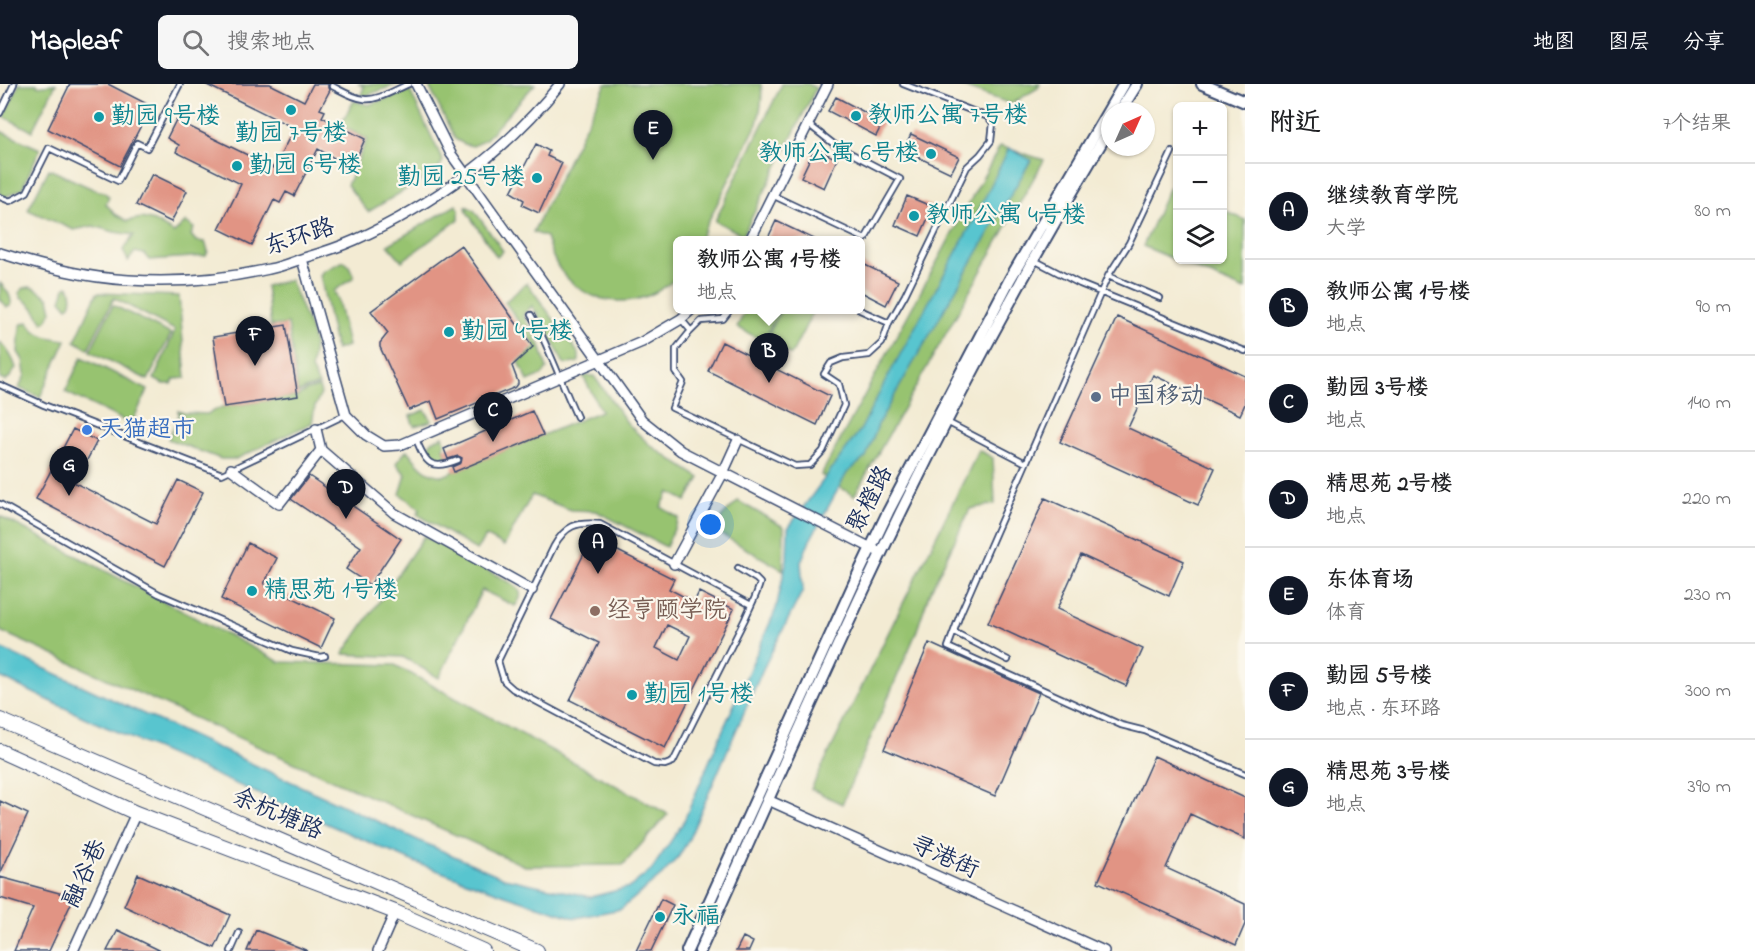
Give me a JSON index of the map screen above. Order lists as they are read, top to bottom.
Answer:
{
  "streets": {
    "main road": ["余杭塘路"],
    "street": [
      "东环路",
      "聚橙路",
      "寻港街",
      "融谷巷"
    ]
  },
  "crossings": [
    ["聚橙路", "寻港街"],
    ["余杭塘路", "融谷巷"]
  ],
  "places": [
    "勤园 7号楼",
    "教师公寓 7号楼",
    "勤园 9号楼",
    "教师公寓 6号楼",
    "勤园 6号楼",
    "勤园 25号楼",
    "教师公寓 4号楼",
    "勤园 4号楼",
    "中国移动",
    "天猫超市",
    "精思苑 1号楼",
    "经亨颐学院",
    "勤园 1号楼",
    "永福"
  ],
  "north": "top right",
  "page": {
    "header": "Mapleaf",
    "search": "搜索地点",
    "nav": ["地图", "图层", "分享"],
    "heading": ["附近", "7个结果"],
    "map_buttons": ["+", "−"],
    "pins": [
      "E",
      "F",
      "B",
      "C",
      "G",
      "D",
      "A"
    ],
    "list": [
      {
        "mark": "A",
        "name": "继续教育学院",
        "note": "大学",
        "value": "80 m"
      },
      {
        "mark": "B",
        "name": "教师公寓 1号楼",
        "note": "地点",
        "value": "90 m"
      },
      {
        "mark": "C",
        "name": "勤园 3号楼",
        "note": "地点",
        "value": "140 m"
      },
      {
        "mark": "D",
        "name": "精思苑 2号楼",
        "note": "地点",
        "value": "220 m"
      },
      {
        "mark": "E",
        "name": "东体育场",
        "note": "体育",
        "value": "230 m"
      },
      {
        "mark": "F",
        "name": "勤园 5号楼",
        "note": "地点 · 东环路",
        "value": "300 m"
      },
      {
        "mark": "G",
        "name": "精思苑 3号楼",
        "note": "地点",
        "value": "390 m"
      }
    ],
    "popup": ["教师公寓 1号楼", "地点"]
  }
}
